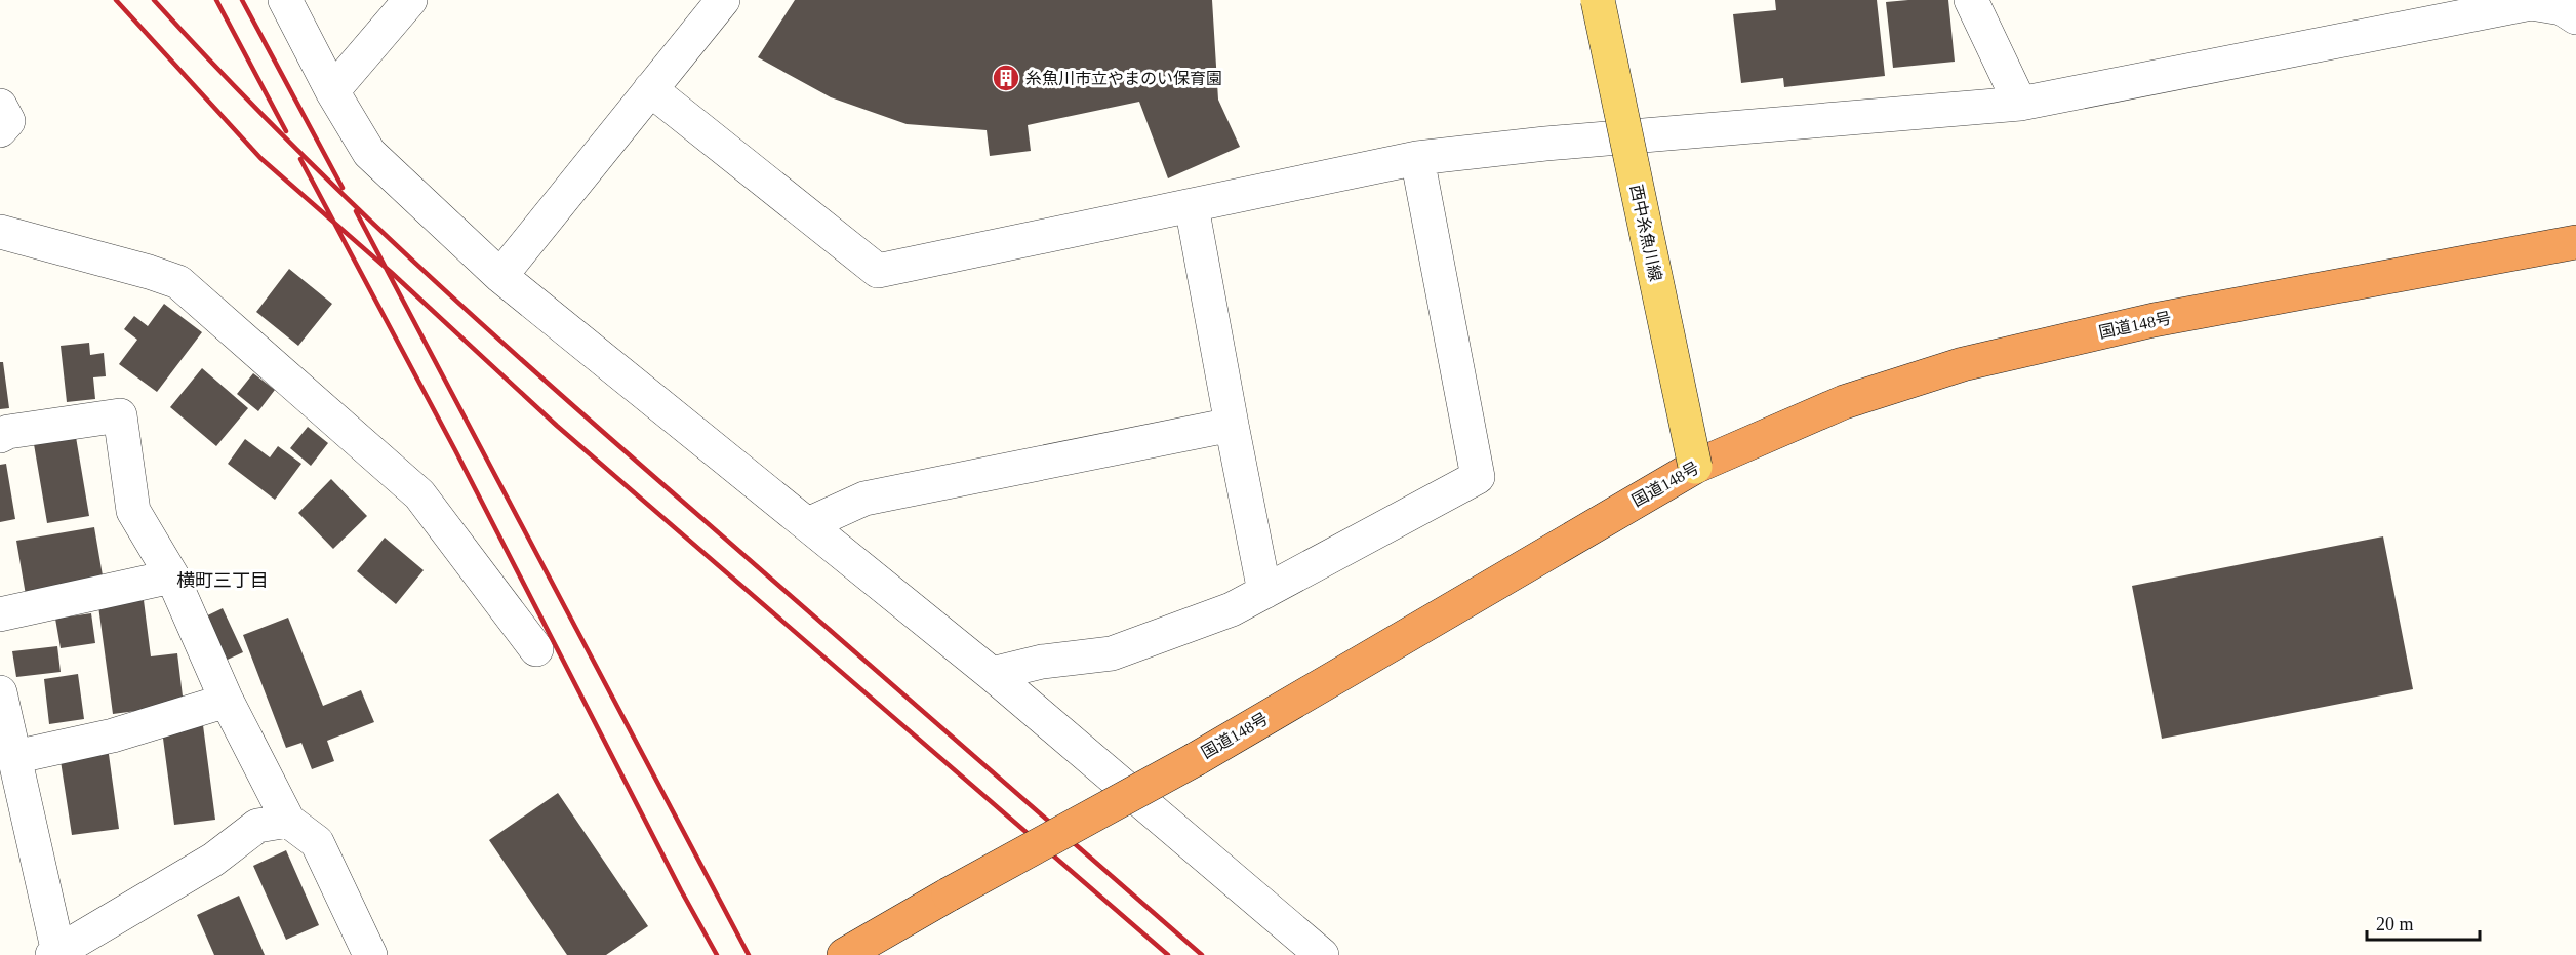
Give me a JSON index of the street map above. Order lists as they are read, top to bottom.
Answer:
{
  "streets": {
    "highway": ["国道148号"],
    "main road": ["西中糸魚川線"]
  },
  "crossings": [
    ["西中糸魚川線", "国道148号"]
  ],
  "districts": ["横町三丁目"],
  "places": {
    "building": ["糸魚川市立やまのい保育園"]
  },
  "scale_bar": "20 m"
}
